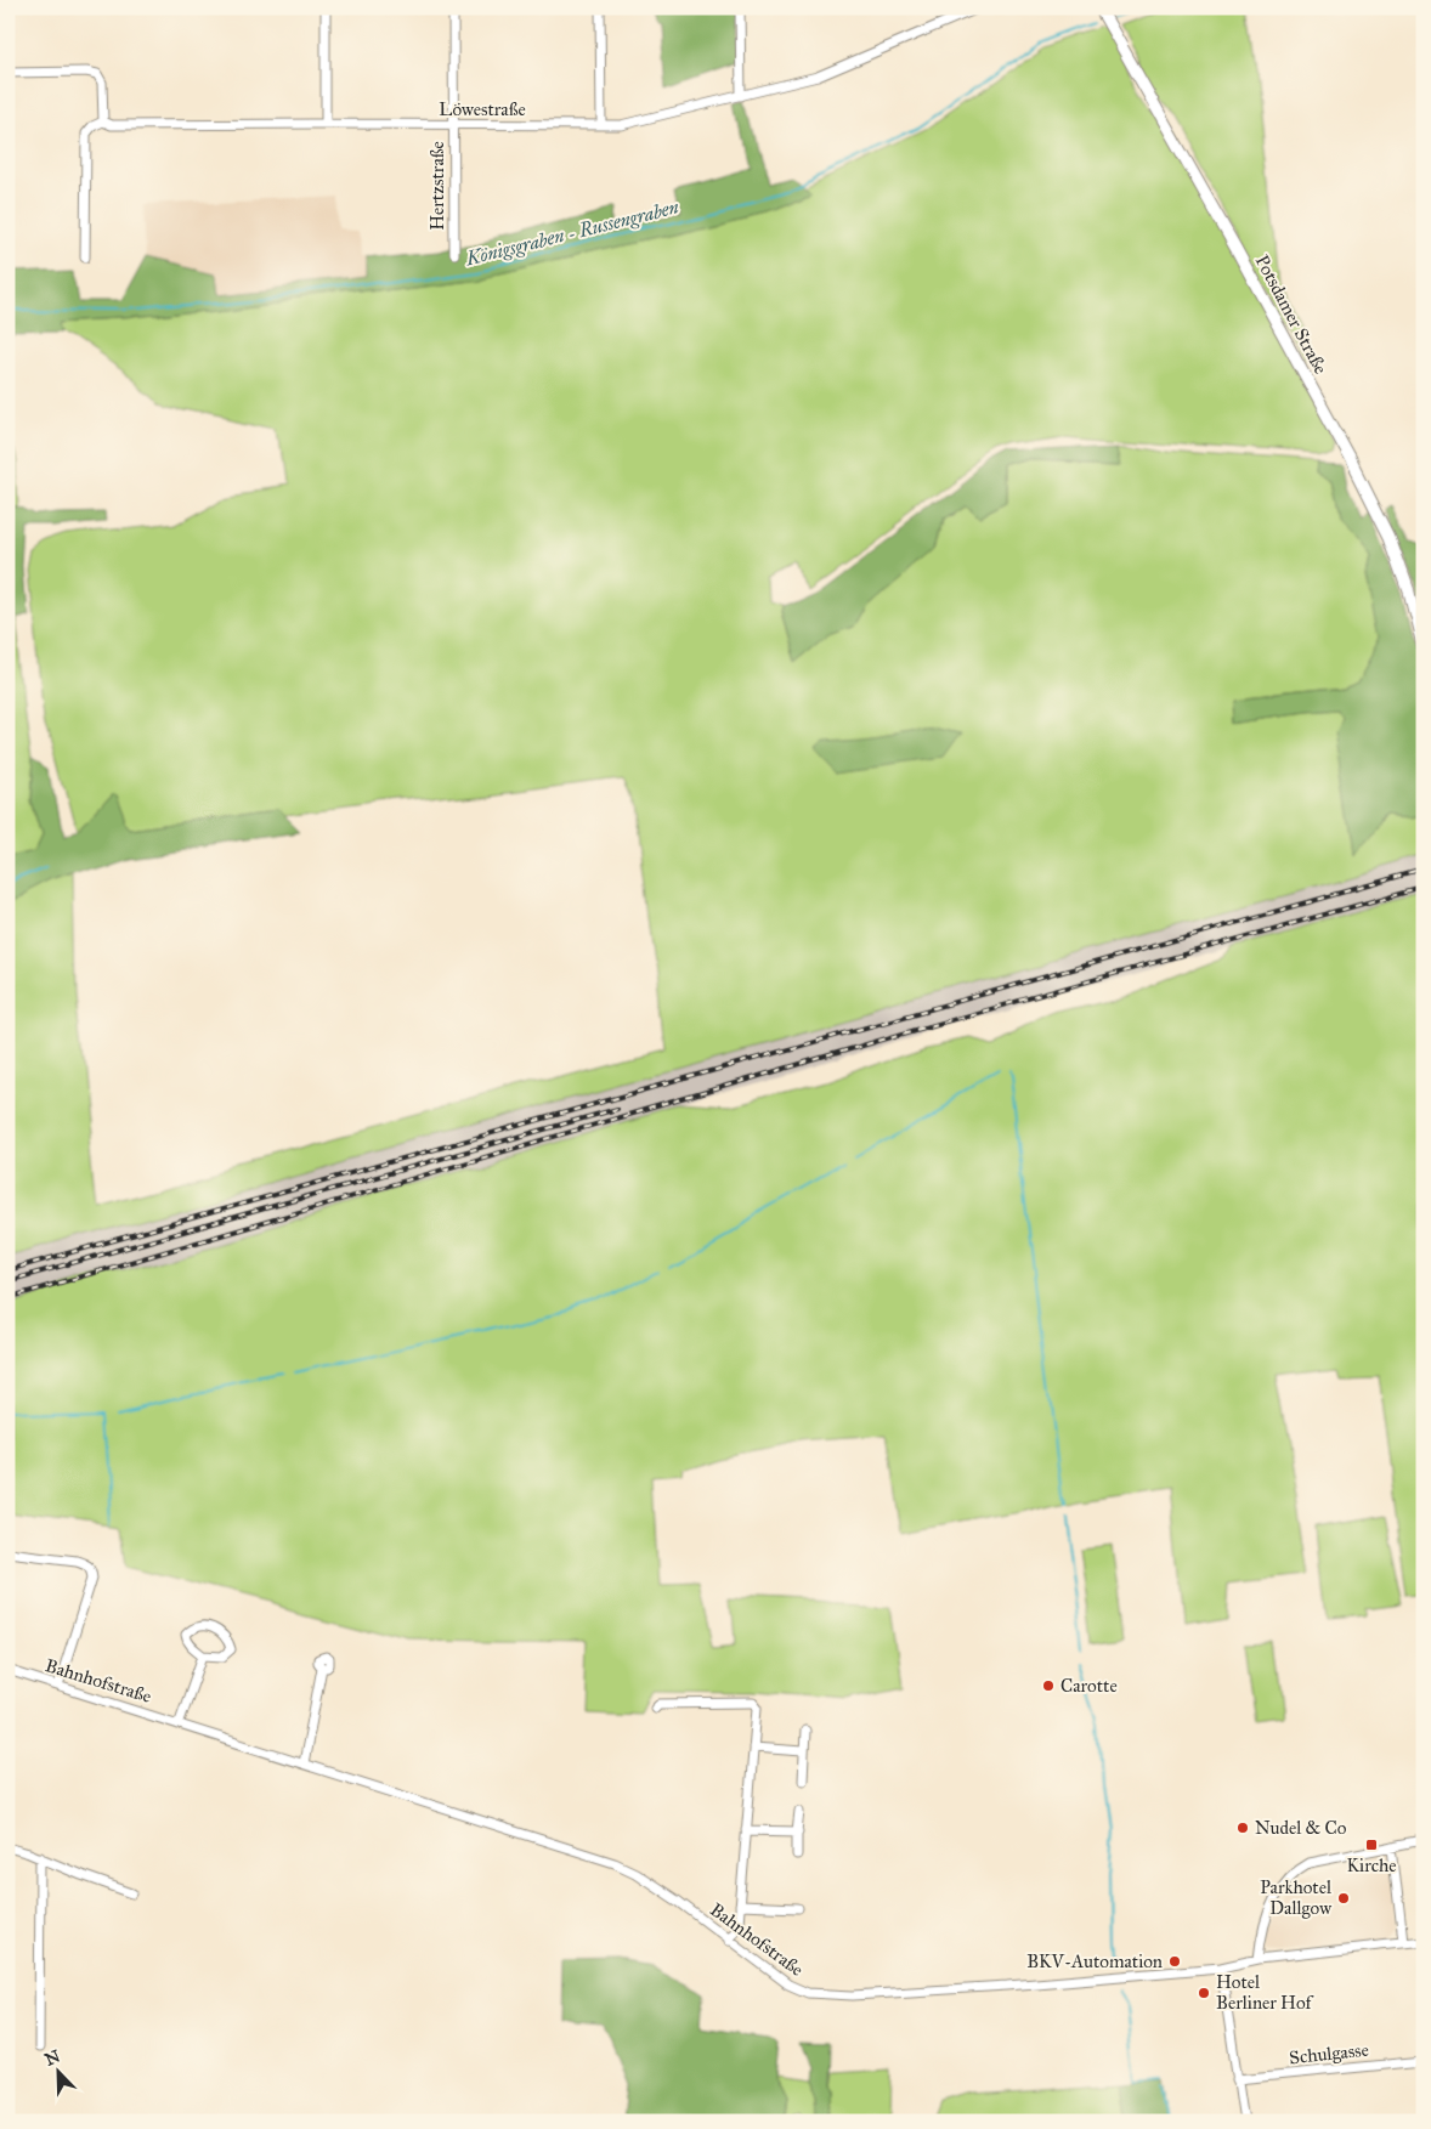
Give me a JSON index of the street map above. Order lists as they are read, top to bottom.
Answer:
{
  "streets": {
    "street": [
      "Löwestraße",
      "Hertzstraße",
      "Potsdamer Straße",
      "Bahnhofstraße",
      "Schulgasse"
    ]
  },
  "crossings": [
    ["Löwestraße", "Hertzstraße"]
  ],
  "water": ["Königsgraben - Russengraben"],
  "places": {
    "other": [
      "Carotte",
      "Nudel & Co",
      "Parkhotel Dallgow",
      "BKV-Automation",
      "Hotel Berliner Hof"
    ],
    "transit": ["Kirche"]
  },
  "north": "top left"
}
